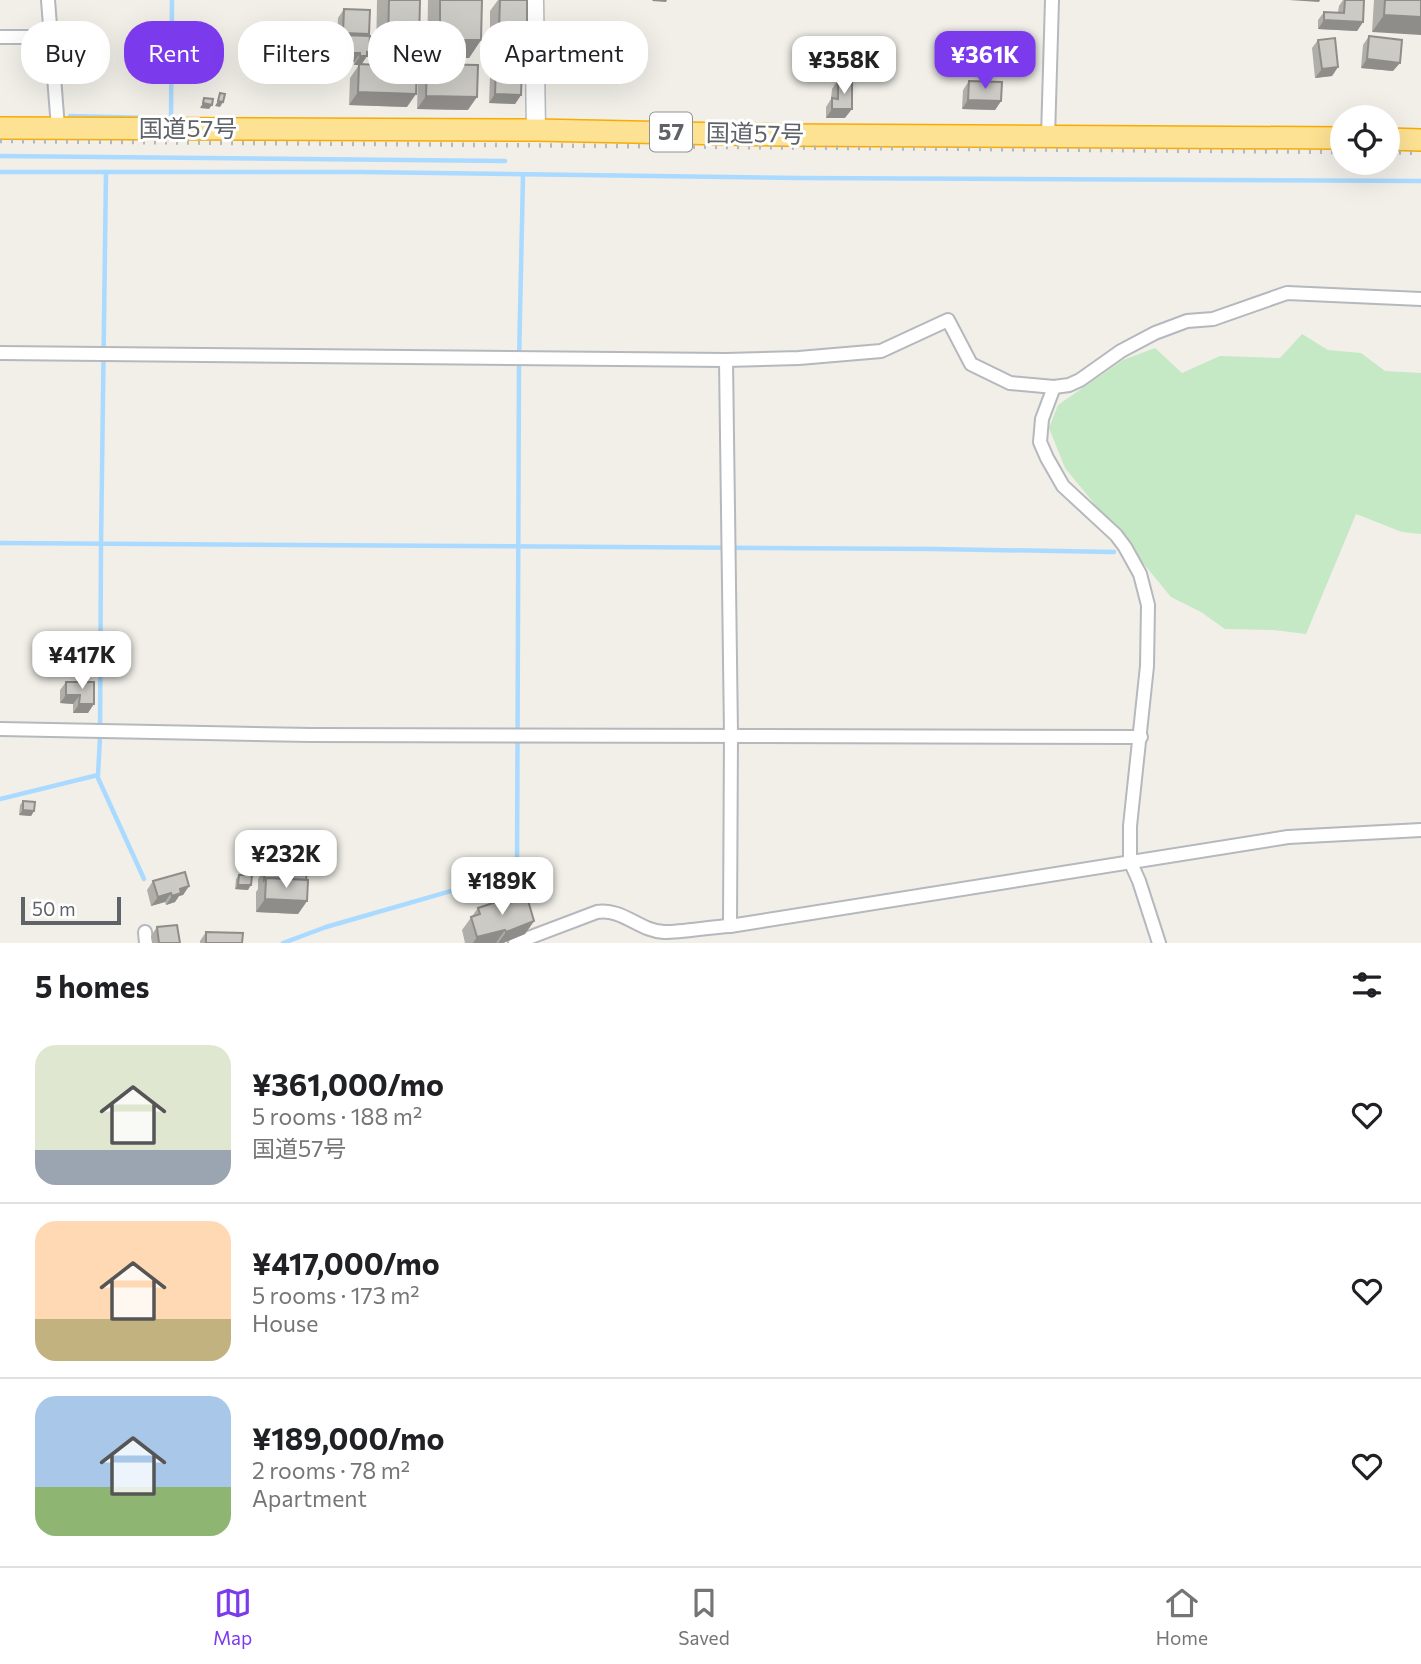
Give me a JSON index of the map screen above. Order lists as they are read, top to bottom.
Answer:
{
  "streets": {
    "highway": ["国道57号", "57"]
  },
  "scale_bar": "50 m",
  "page": {
    "chip": [
      "Buy",
      "Rent",
      "Filters",
      "New",
      "Apartment"
    ],
    "price": [
      "¥361K",
      "¥358K",
      "¥417K",
      "¥232K",
      "¥189K"
    ],
    "scale": "50 m",
    "heading": "5 homes",
    "list": [
      {
        "name": "¥361,000/mo",
        "note": "5 rooms · 188 m² · 国道57号"
      },
      {
        "name": "¥417,000/mo",
        "note": "5 rooms · 173 m² · House"
      },
      {
        "name": "¥189,000/mo",
        "note": "2 rooms · 78 m² · Apartment"
      }
    ],
    "tabs": ["Map", "Saved", "Home"]
  }
}
